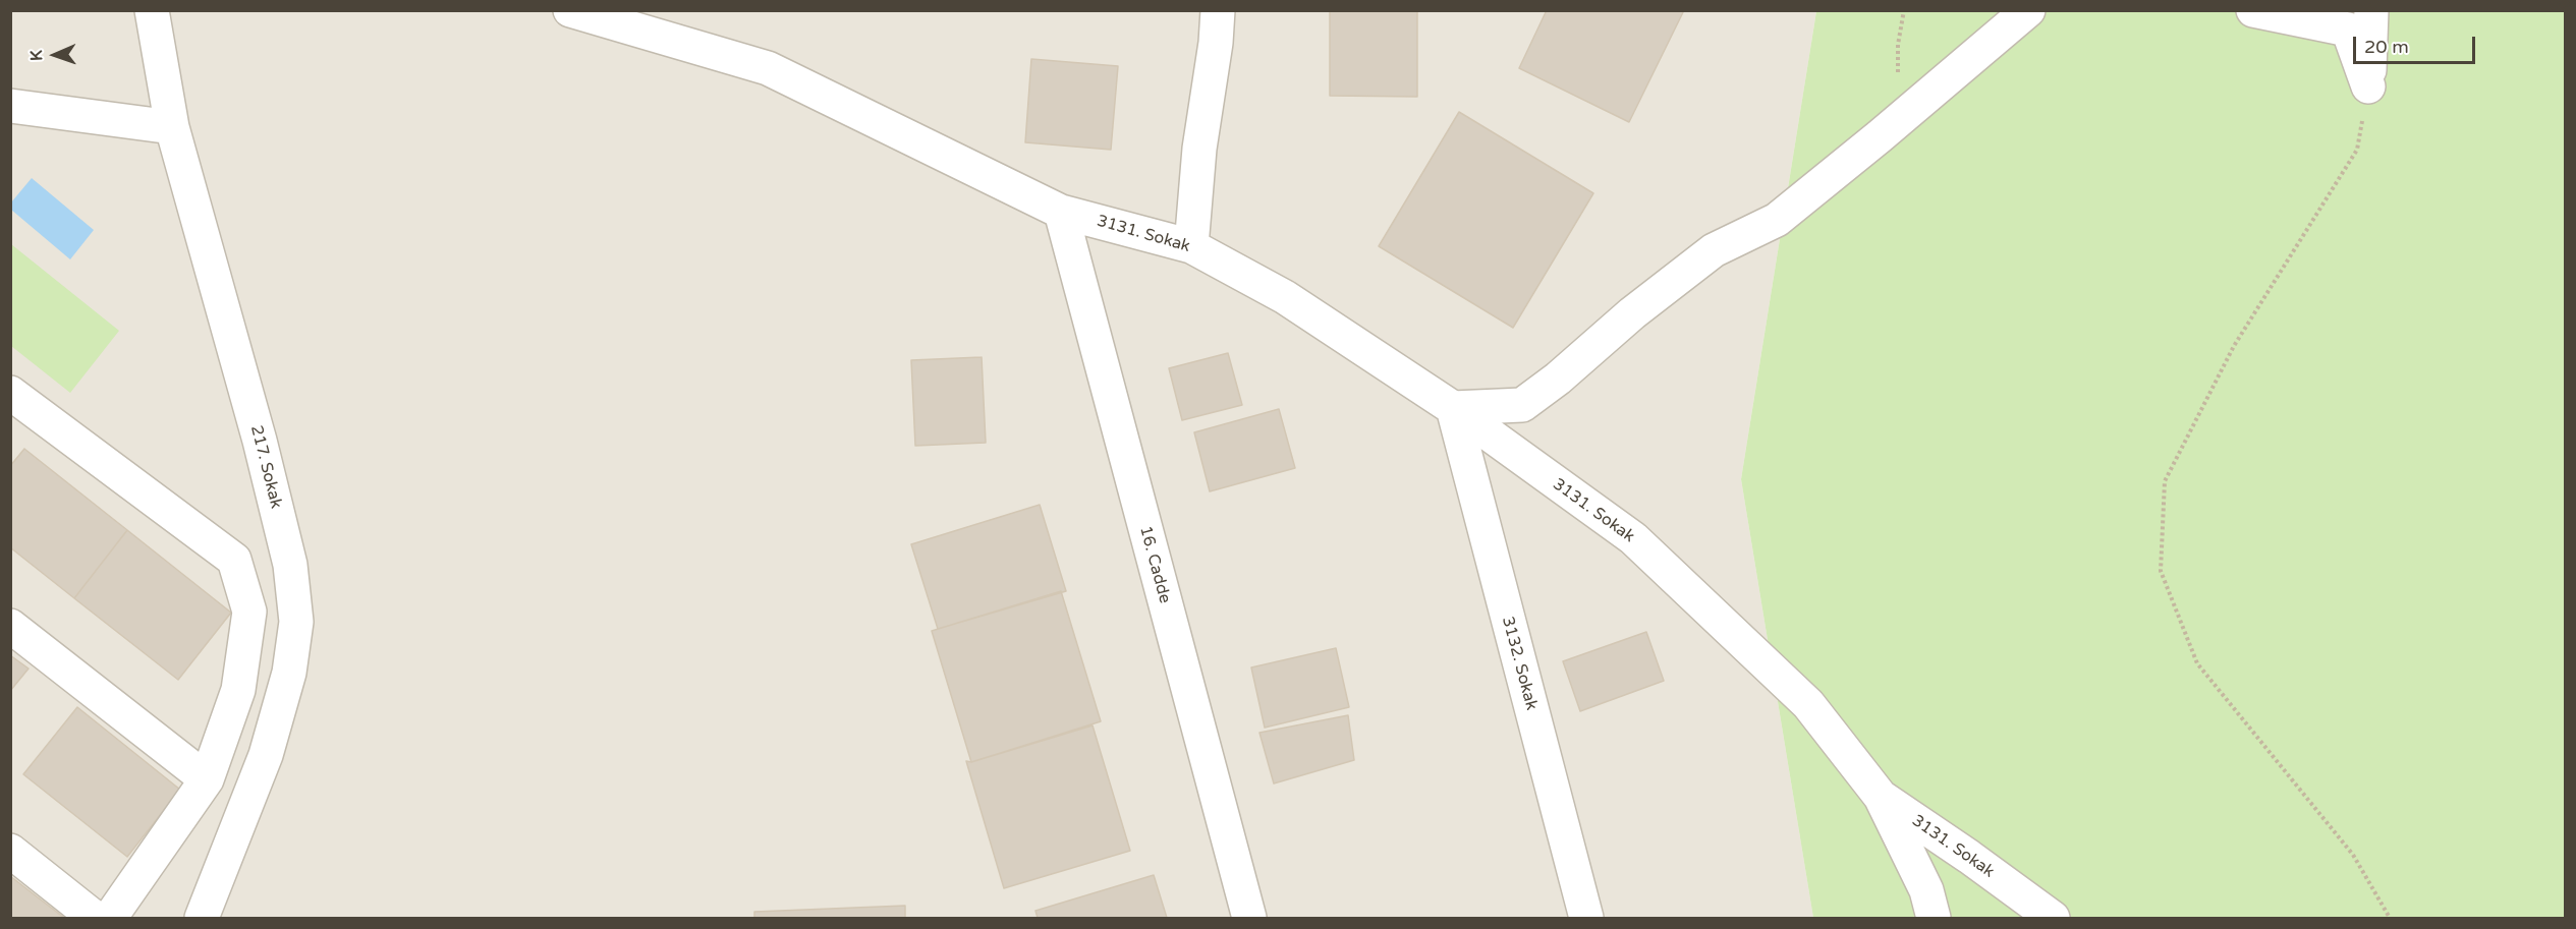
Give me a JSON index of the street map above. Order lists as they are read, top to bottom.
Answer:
{
  "streets": {
    "street": [
      "3131. Sokak",
      "217. Sokak",
      "16. Cadde",
      "3132. Sokak"
    ]
  },
  "crossings": [
    ["3131. Sokak", "16. Cadde"],
    ["3131. Sokak", "3132. Sokak"]
  ],
  "scale_bar": "20 m",
  "north": "left"
}
